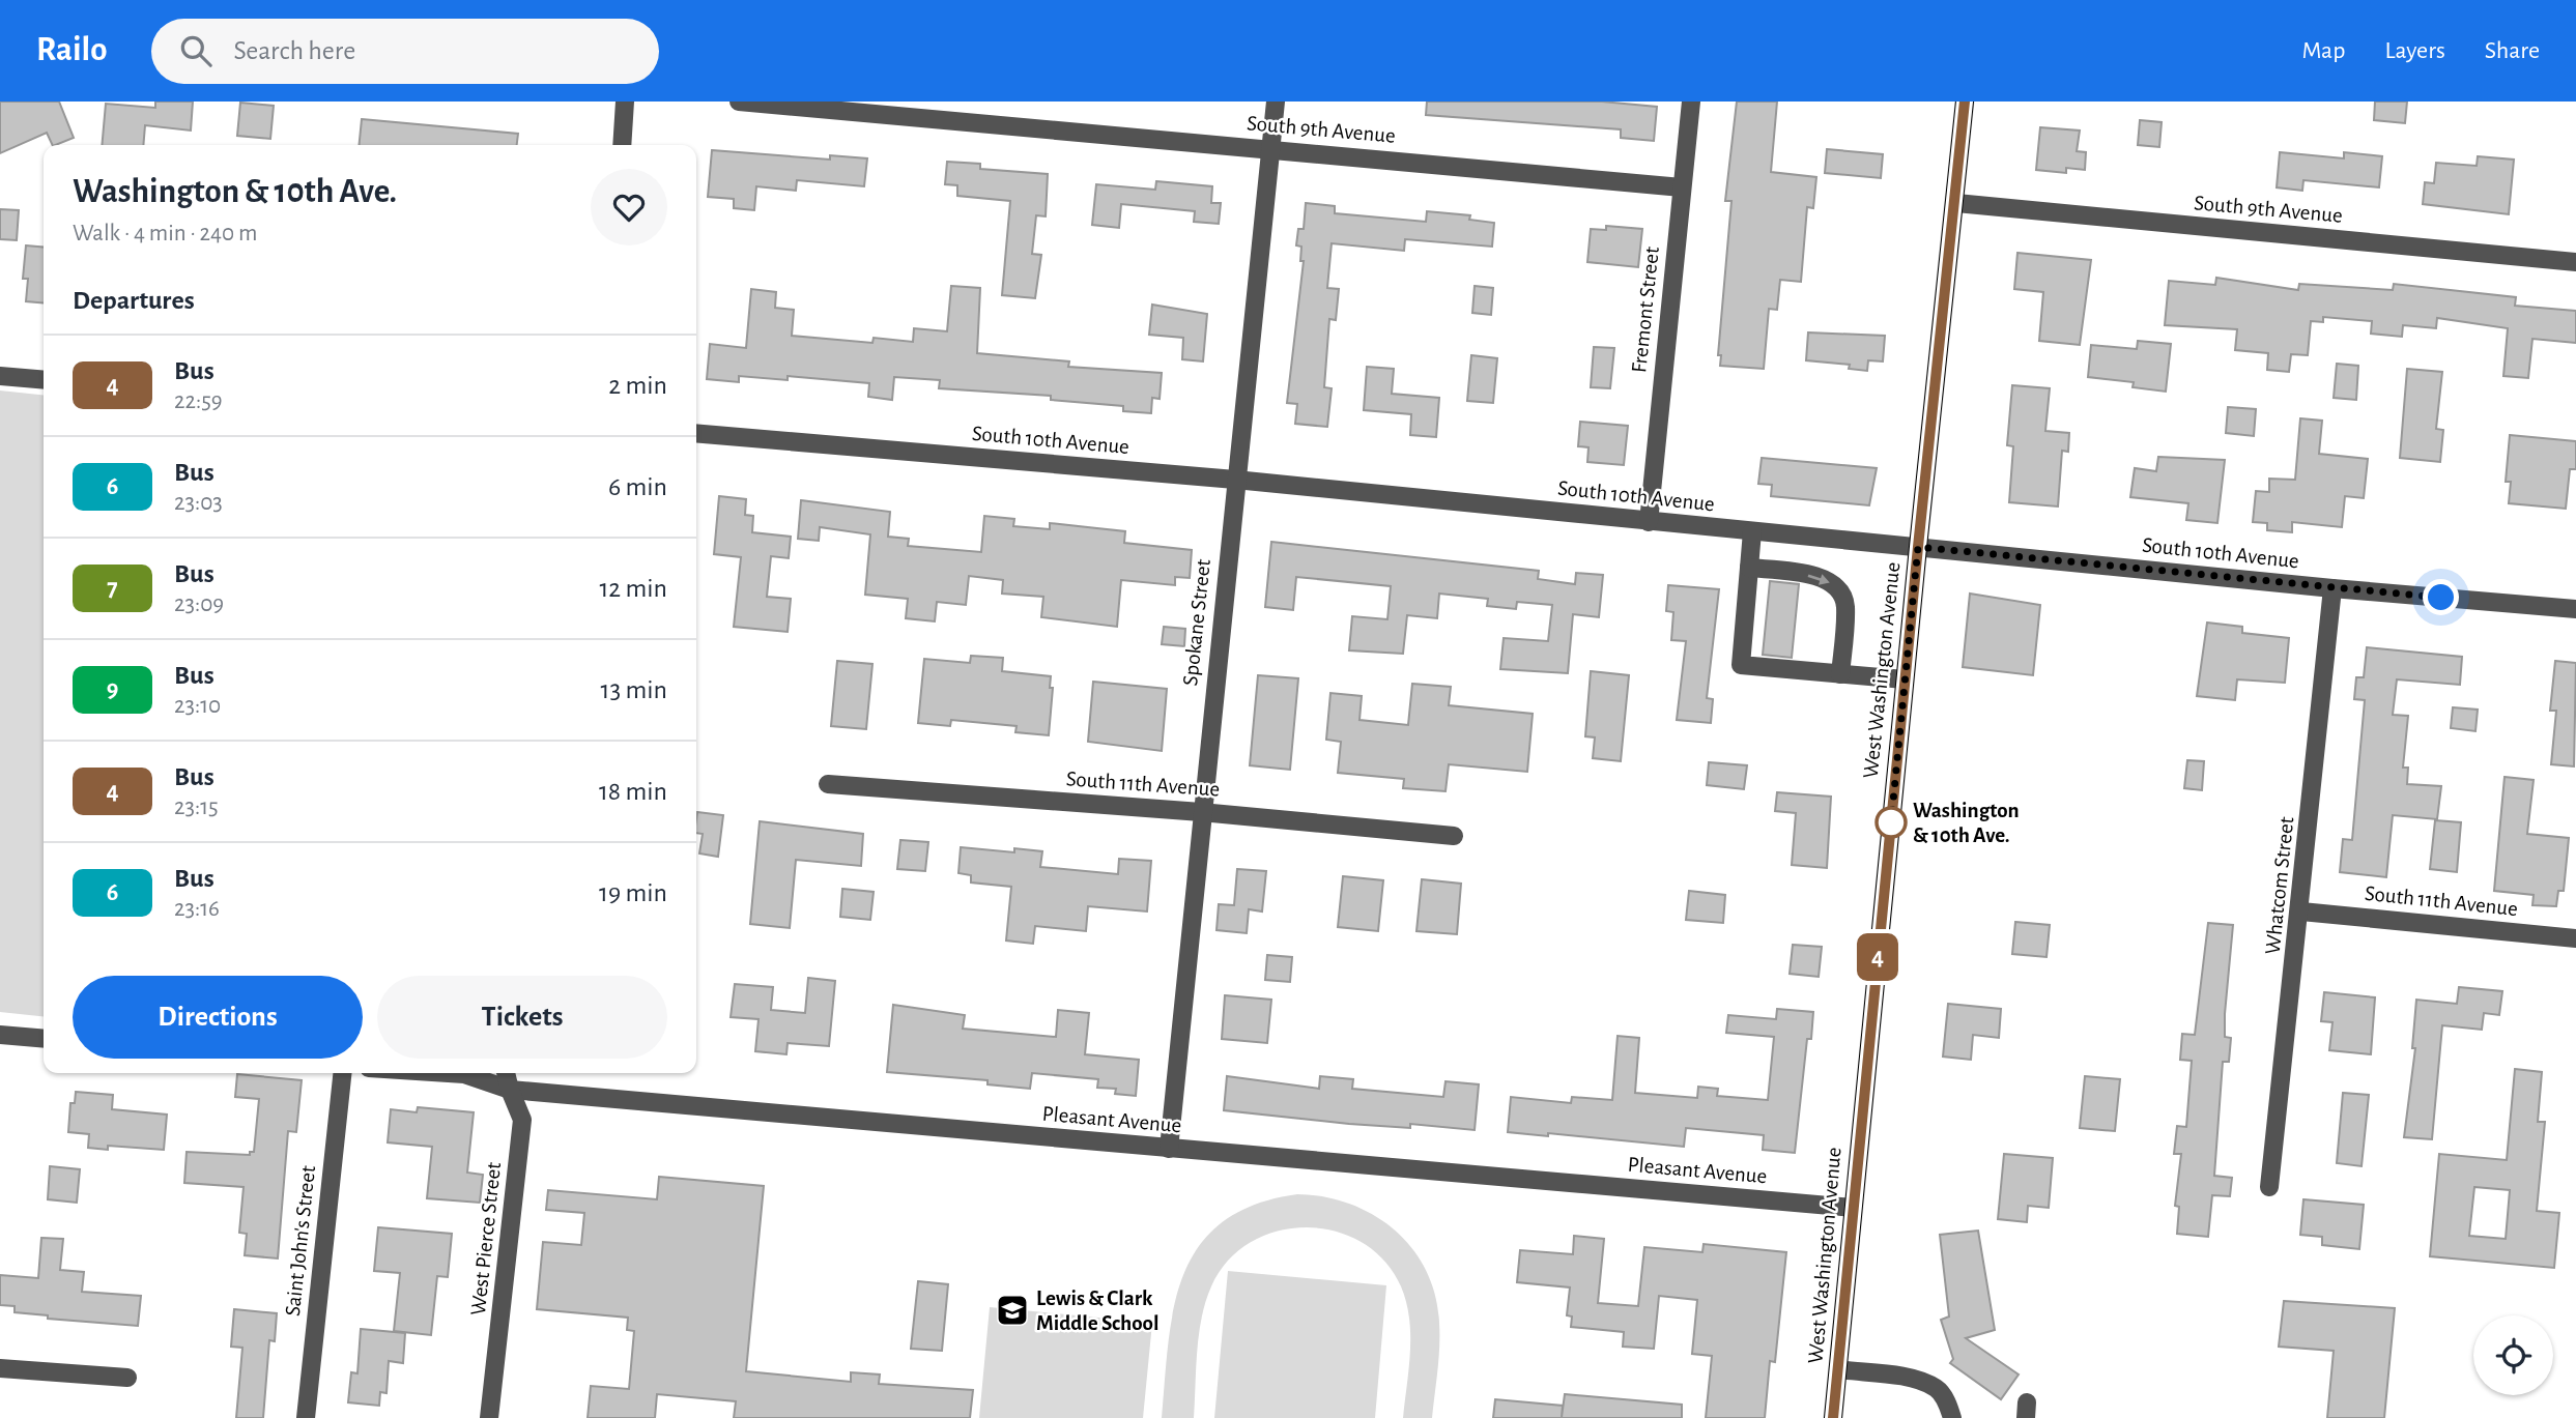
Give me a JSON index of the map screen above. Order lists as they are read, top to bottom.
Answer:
{
  "streets": {
    "main road": ["West Washington Avenue"],
    "street": [
      "South 9th Avenue",
      "Fremont Street",
      "South 10th Avenue",
      "Spokane Street",
      "South 11th Avenue",
      "Whatcom Street",
      "Pleasant Avenue",
      "West Pierce Street",
      "Saint John's Street"
    ]
  },
  "crossings": [
    ["South 9th Avenue", "Fremont Street"],
    ["South 9th Avenue", "Spokane Street"],
    ["South 9th Avenue", "West Washington Avenue"],
    ["Fremont Street", "South 10th Avenue"],
    ["South 10th Avenue", "Spokane Street"],
    ["South 10th Avenue", "West Washington Avenue"],
    ["South 10th Avenue", "Whatcom Street"],
    ["Spokane Street", "South 11th Avenue"],
    ["Spokane Street", "Pleasant Avenue"],
    ["West Washington Avenue", "Pleasant Avenue"],
    ["South 11th Avenue", "Whatcom Street"],
    ["Pleasant Avenue", "West Pierce Street"]
  ],
  "places": {
    "other": ["Washington & 10th Ave."],
    "school or university": ["Lewis & Clark Middle School"]
  },
  "lines": ["bus line 4"],
  "page": {
    "header": "Railo",
    "search": "Search here",
    "nav": ["Map", "Layers", "Share"],
    "on_map": "4",
    "heading": [
      ["Washington & 10th Ave.", "Walk · 4 min · 240 m"],
      "Departures"
    ],
    "list": [
      {
        "mark": "4",
        "name": "Bus",
        "note": "22:59",
        "value": "2 min"
      },
      {
        "mark": "6",
        "name": "Bus",
        "note": "23:03",
        "value": "6 min"
      },
      {
        "mark": "7",
        "name": "Bus",
        "note": "23:09",
        "value": "12 min"
      },
      {
        "mark": "9",
        "name": "Bus",
        "note": "23:10",
        "value": "13 min"
      },
      {
        "mark": "4",
        "name": "Bus",
        "note": "23:15",
        "value": "18 min"
      },
      {
        "mark": "6",
        "name": "Bus",
        "note": "23:16",
        "value": "19 min"
      }
    ],
    "buttons": ["Directions", "Tickets"]
  }
}
